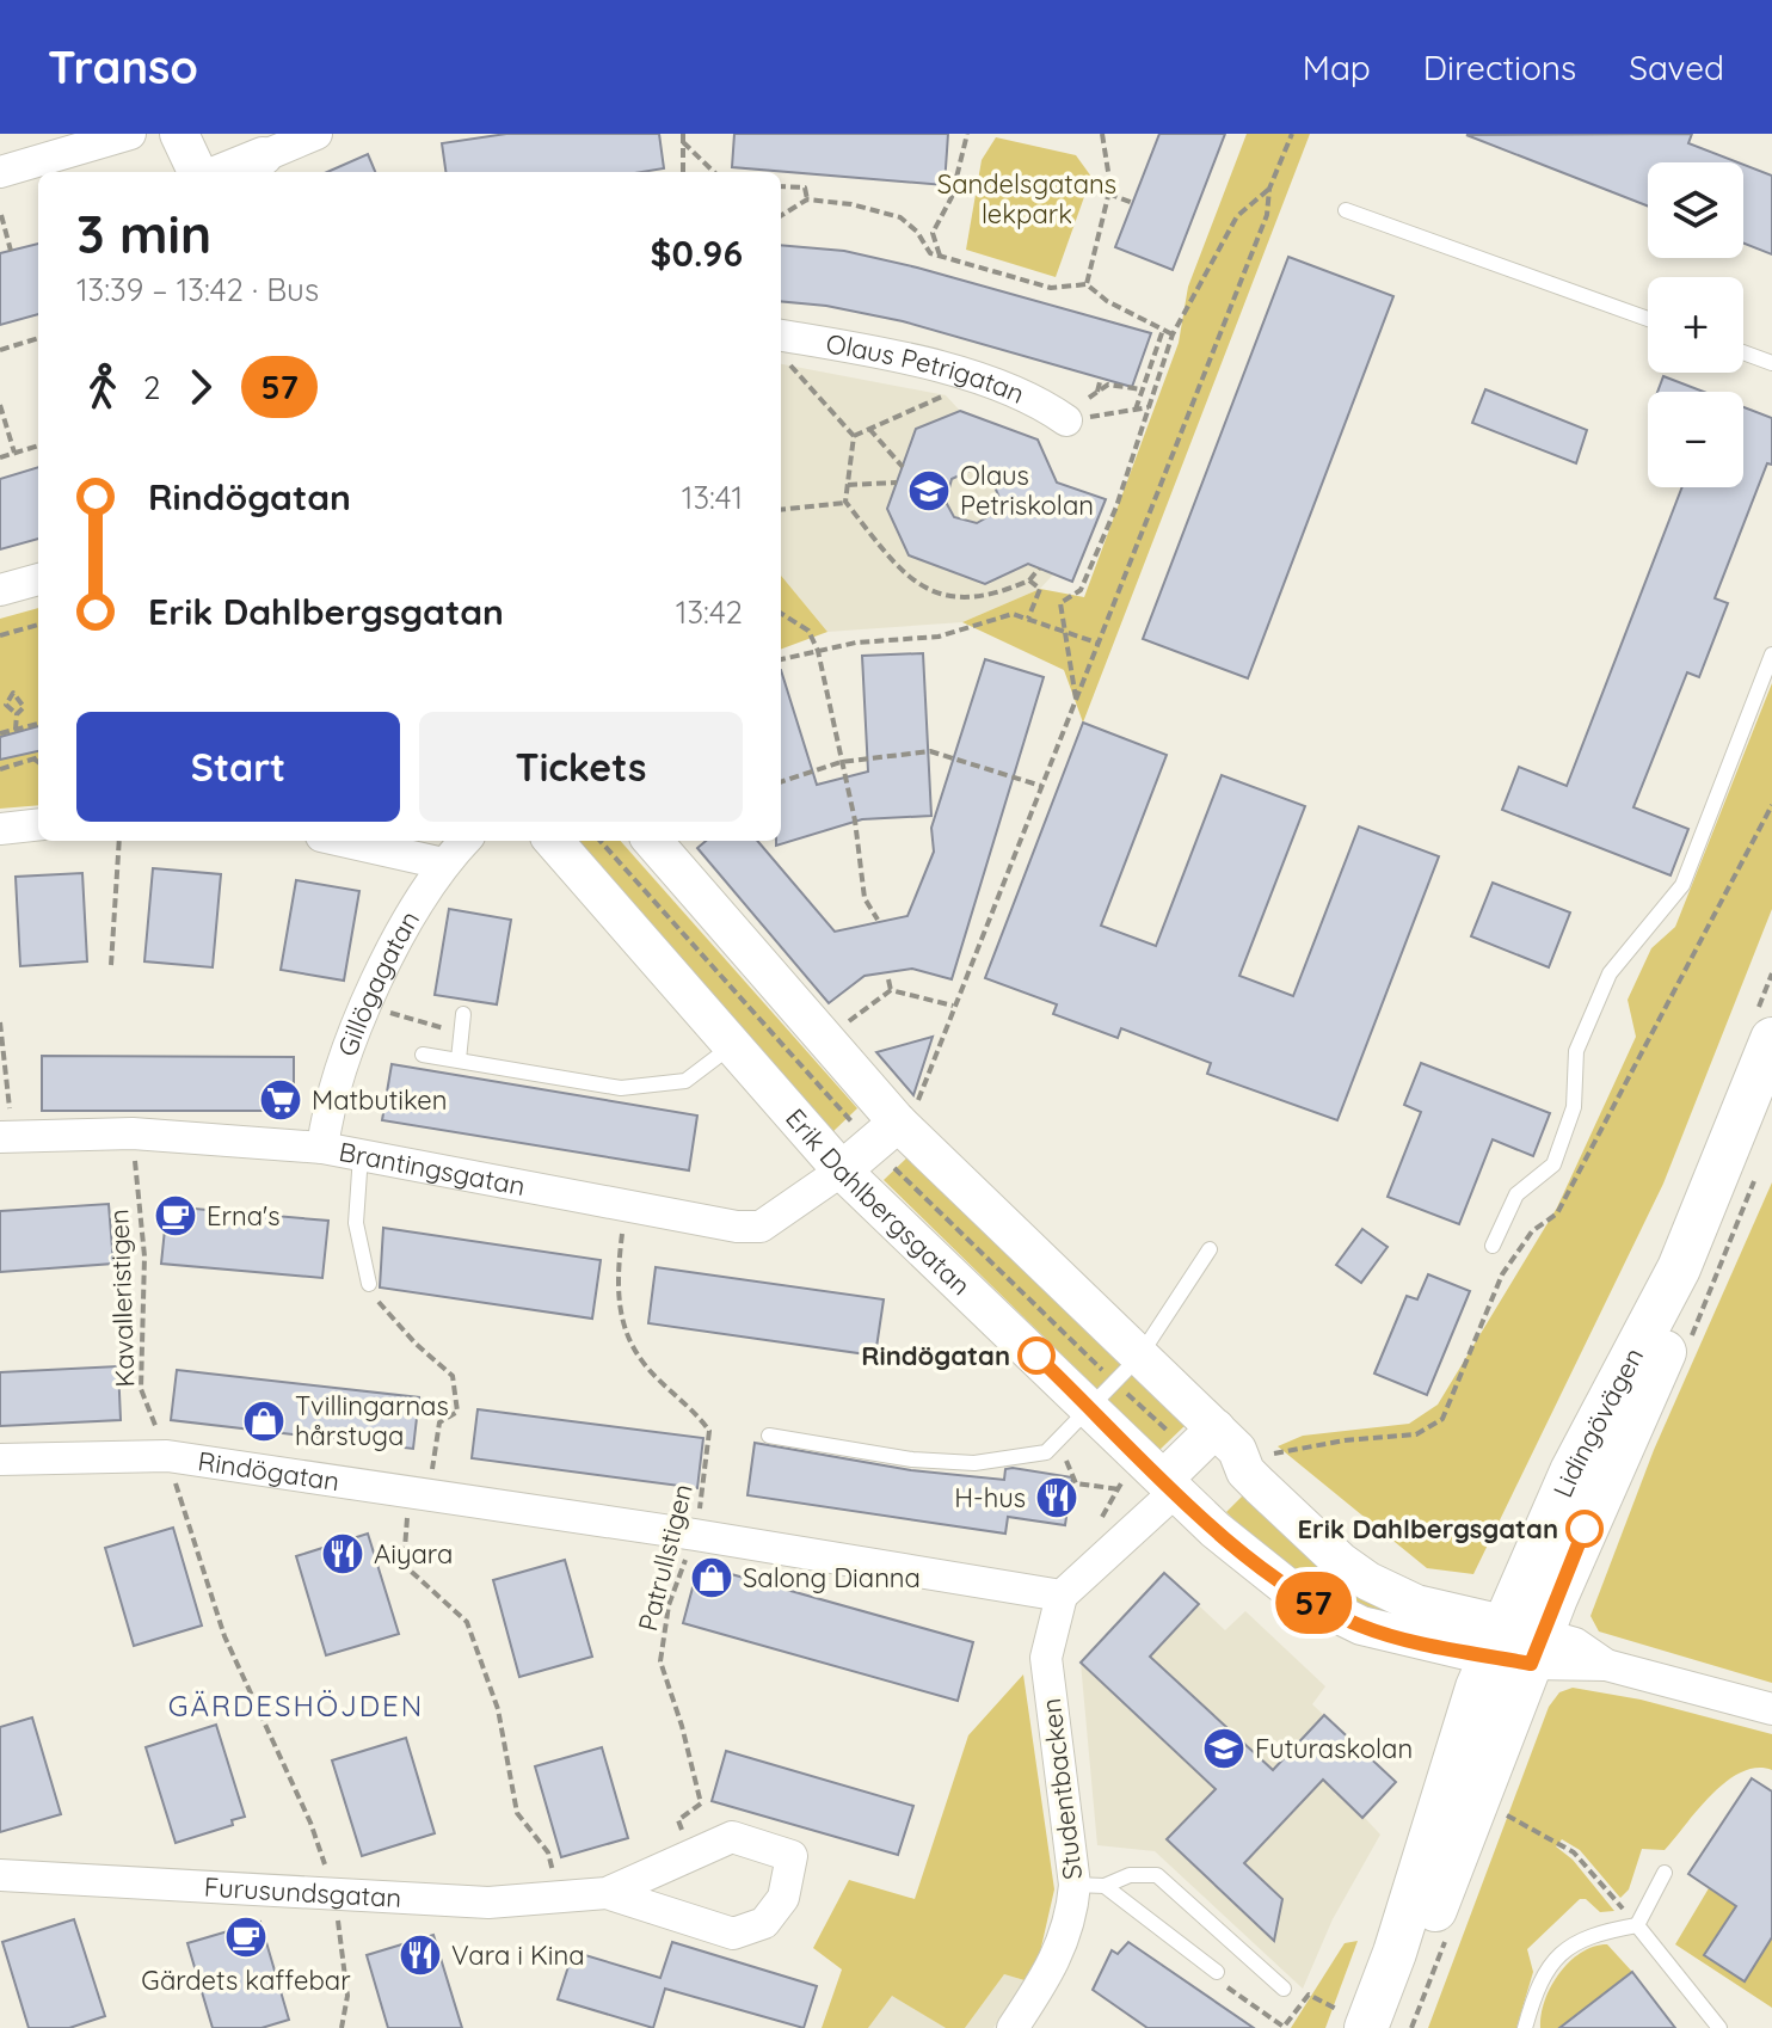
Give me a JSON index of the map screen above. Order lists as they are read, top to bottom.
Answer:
{
  "streets": {
    "main road": ["Lidingövägen"],
    "street": [
      "Olaus Petrigatan",
      "Gillögagatan",
      "Brantingsgatan",
      "Erik Dahlbergsgatan",
      "Rindögatan",
      "Studentbacken",
      "Furusundsgatan"
    ],
    "path": ["Kavalleristigen", "Patrullstigen"]
  },
  "crossings": [
    ["Gillögagatan", "Brantingsgatan"],
    ["Brantingsgatan", "Erik Dahlbergsgatan"],
    ["Brantingsgatan", "Kavalleristigen"],
    ["Brantingsgatan", "Patrullstigen"],
    ["Erik Dahlbergsgatan", "Lidingövägen"],
    ["Kavalleristigen", "Rindögatan"],
    ["Kavalleristigen", "Furusundsgatan"],
    ["Rindögatan", "Patrullstigen"],
    ["Rindögatan", "Studentbacken"]
  ],
  "districts": ["GÄRDESHÖJDEN"],
  "parks": ["Sandelsgatans lekpark"],
  "places": {
    "school or university": ["Olaus Petriskolan", "Futuraskolan"],
    "supermarket": ["Matbutiken"],
    "cafe": ["Erna's", "Gärdets kaffebar"],
    "other": ["Rindögatan", "Erik Dahlbergsgatan"],
    "shop": ["Tvillingarnas hårstuga", "Salong Dianna"],
    "restaurant": ["H-hus", "Aiyara", "Vara i Kina"]
  },
  "lines": ["bus line 57"],
  "page": {
    "header": "Transo",
    "nav": ["Map", "Directions", "Saved"],
    "on_map": "57",
    "map_buttons": ["+", "−"],
    "heading": ["3 min", "13:39 – 13:42 · Bus", "$0.96"],
    "legs": ["2", "57"],
    "list": [
      {
        "name": "Rindögatan",
        "value": "13:41"
      },
      {
        "name": "Erik Dahlbergsgatan",
        "value": "13:42"
      }
    ],
    "buttons": ["Start", "Tickets"]
  }
}
